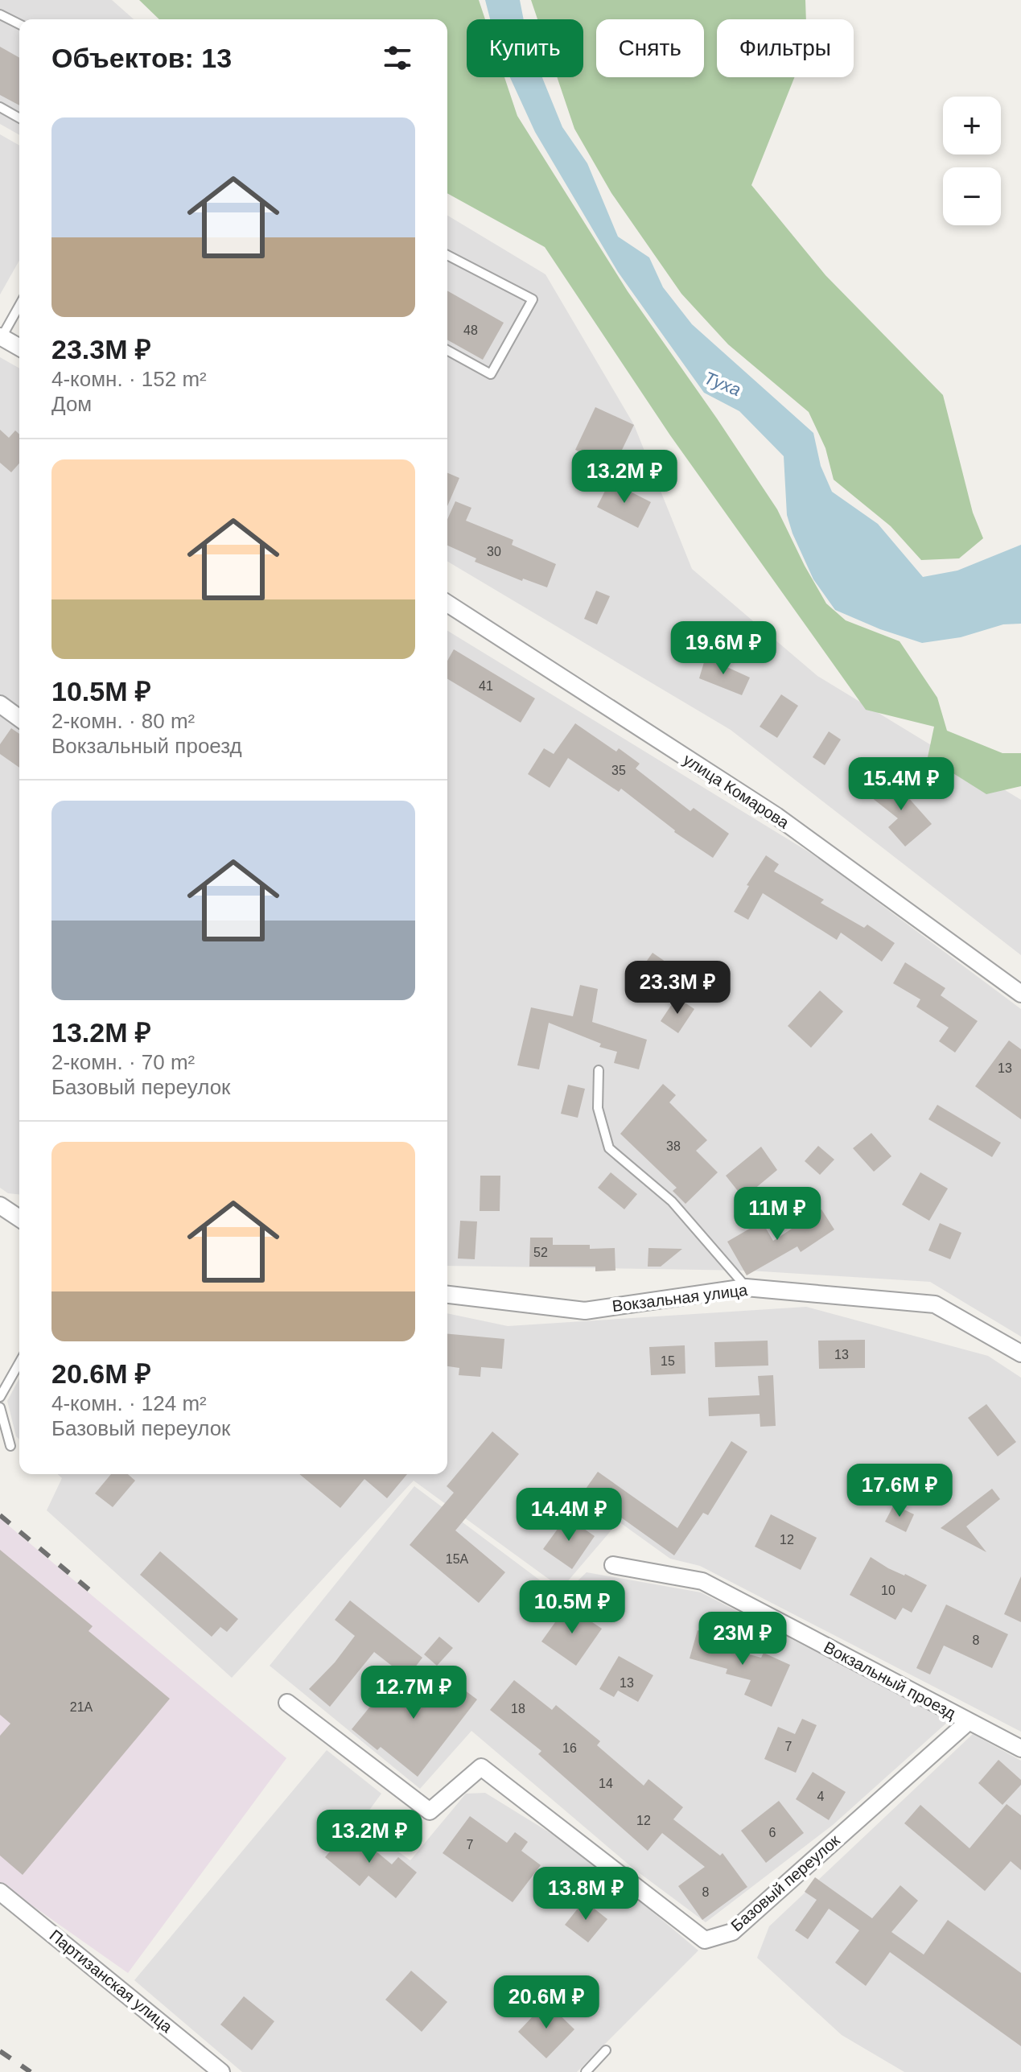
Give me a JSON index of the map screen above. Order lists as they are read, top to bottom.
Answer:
{
  "streets": {
    "street": [
      "улица Комарова",
      "Вокзальная улица",
      "Вокзальный проезд",
      "Базовый переулок",
      "Партизанская улица"
    ]
  },
  "crossings": [
    ["Вокзальный проезд", "Базовый переулок"]
  ],
  "water": ["Туха"],
  "house_numbers": [
    "48",
    "30",
    "41",
    "35",
    "13",
    "38",
    "52",
    "13",
    "15",
    "12",
    "15А",
    "10",
    "8",
    "13",
    "21А",
    "18",
    "7",
    "16",
    "14",
    "4",
    "12",
    "6",
    "7",
    "8"
  ],
  "page": {
    "chip": ["Купить", "Снять", "Фильтры"],
    "heading": "Объектов: 13",
    "map_buttons": ["+", "−"],
    "list": [
      {
        "name": "23.3M ₽",
        "note": "4-комн. · 152 m² · Дом"
      },
      {
        "name": "10.5M ₽",
        "note": "2-комн. · 80 m² · Вокзальный проезд"
      },
      {
        "name": "13.2M ₽",
        "note": "2-комн. · 70 m² · Базовый переулок"
      },
      {
        "name": "20.6M ₽",
        "note": "4-комн. · 124 m² · Базовый переулок"
      }
    ],
    "price": [
      "13.2M ₽",
      "19.6M ₽",
      "15.4M ₽",
      "23.3M ₽",
      "11M ₽",
      "17.6M ₽",
      "14.4M ₽",
      "10.5M ₽",
      "23M ₽",
      "12.7M ₽",
      "13.2M ₽",
      "13.8M ₽",
      "20.6M ₽"
    ]
  }
}
